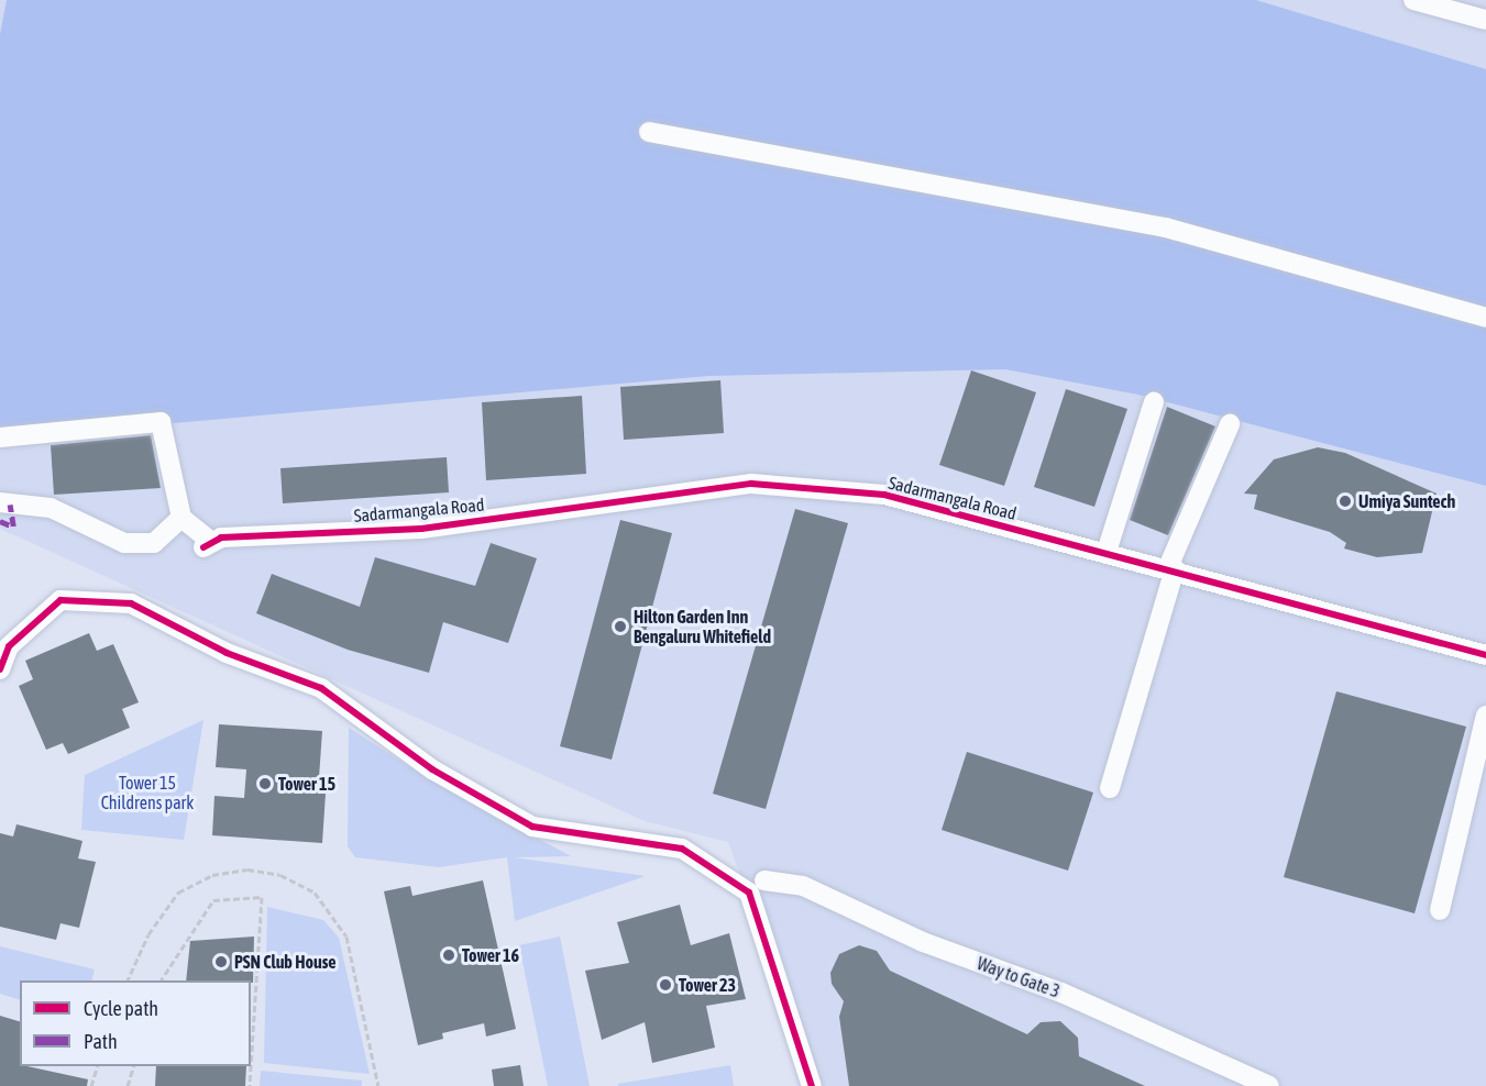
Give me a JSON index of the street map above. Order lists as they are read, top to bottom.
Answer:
{
  "streets": {
    "street": ["Sadarmangala Road", "Way to Gate 3"]
  },
  "parks": ["Tower 15 Childrens park"],
  "places": [
    "Umiya Suntech",
    "Hilton Garden Inn Bengaluru Whitefield",
    "Tower 15",
    "Tower 16",
    "PSN Club House",
    "Tower 23"
  ],
  "legend": ["Cycle path", "Path"]
}
